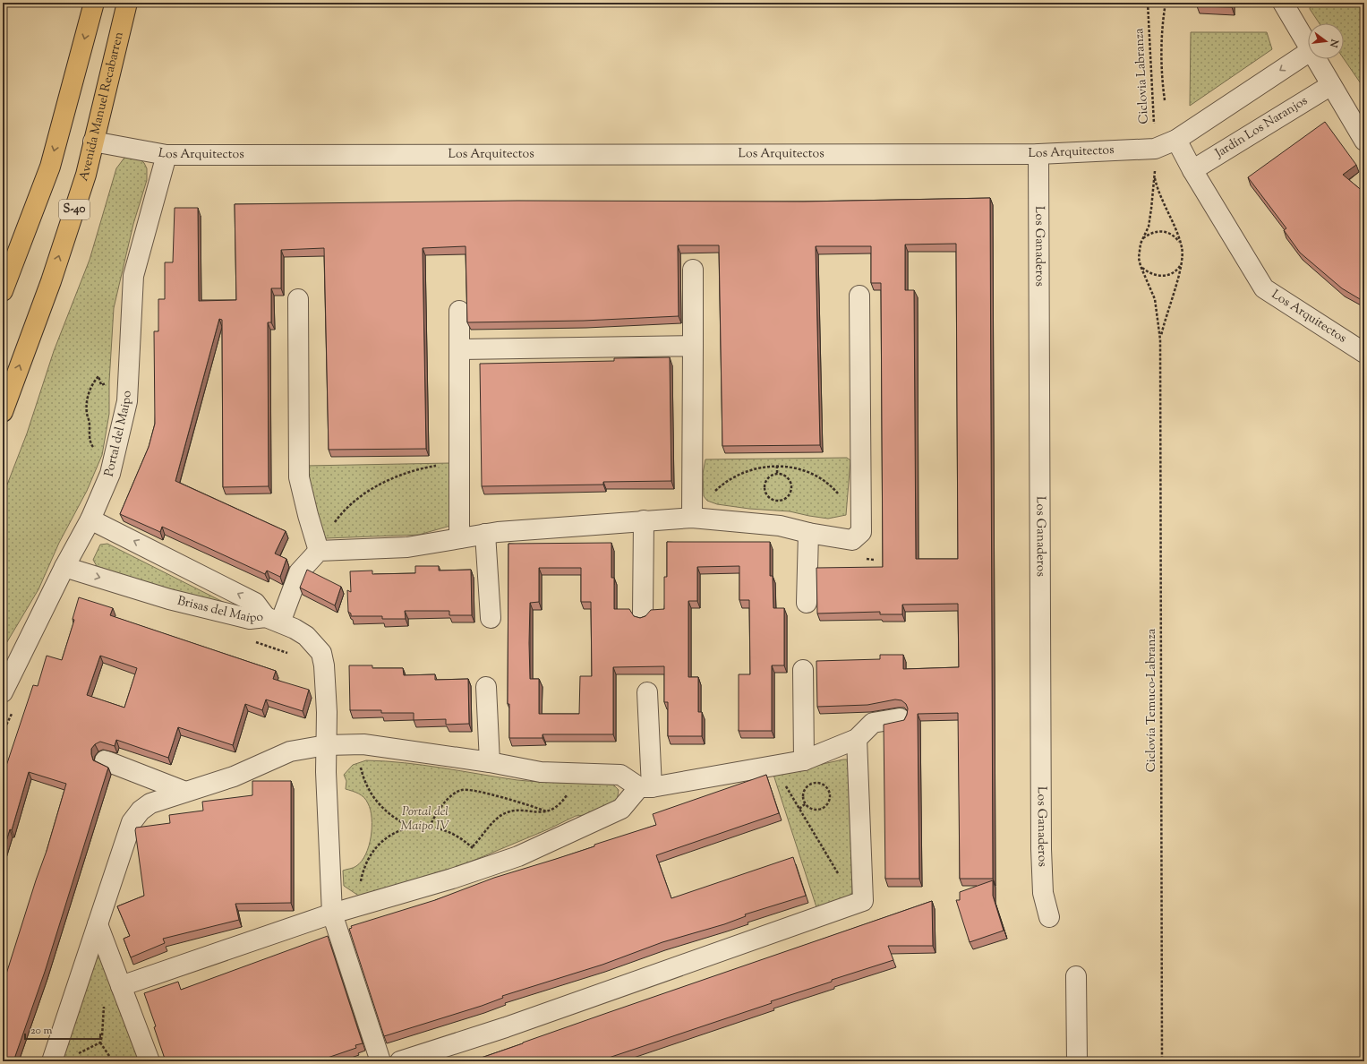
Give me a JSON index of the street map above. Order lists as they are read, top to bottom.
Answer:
{
  "streets": {
    "main road": ["Avenida Manuel Recabarren", "S-40"],
    "street": [
      "Jardín Los Naranjos",
      "Los Arquitectos",
      "Los Ganaderos",
      "Portal del Maipo",
      "Brisas del Maipo"
    ],
    "path": ["Ciclovia Labranza", "Ciclovía Temuco-Labranza"]
  },
  "crossings": [
    ["Ciclovia Labranza", "Los Arquitectos"],
    ["Avenida Manuel Recabarren", "Los Arquitectos"],
    ["Jardín Los Naranjos", "Los Arquitectos"],
    ["Los Arquitectos", "Los Ganaderos"],
    ["Los Arquitectos", "Portal del Maipo"],
    ["Portal del Maipo", "Brisas del Maipo"]
  ],
  "parks": ["Portal del Maipo IV"],
  "scale_bar": "20 m",
  "north": "right"
}
